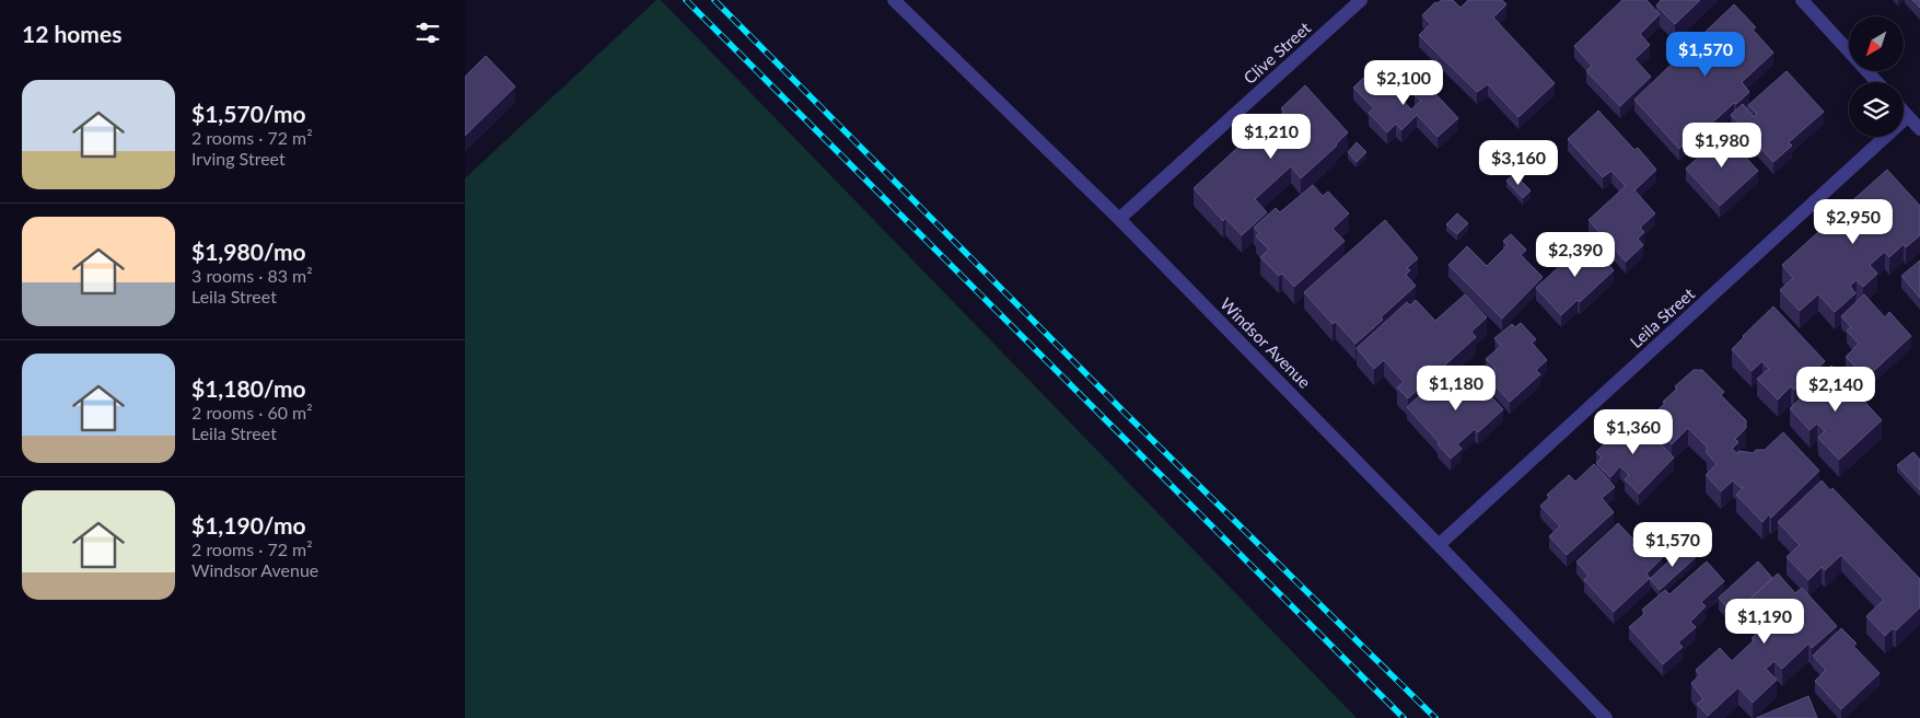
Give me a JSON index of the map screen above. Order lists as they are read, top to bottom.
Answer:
{
  "streets": {
    "street": ["Clive Street", "Leila Street", "Windsor Avenue"]
  },
  "crossings": [
    ["Clive Street", "Windsor Avenue"],
    ["Leila Street", "Windsor Avenue"]
  ],
  "north": "bottom left",
  "page": {
    "heading": "12 homes",
    "price": [
      "$1,570",
      "$2,100",
      "$1,210",
      "$1,980",
      "$3,160",
      "$2,950",
      "$2,390",
      "$1,180",
      "$2,140",
      "$1,360",
      "$1,570",
      "$1,190"
    ],
    "list": [
      {
        "name": "$1,570/mo",
        "note": "2 rooms · 72 m² · Irving Street"
      },
      {
        "name": "$1,980/mo",
        "note": "3 rooms · 83 m² · Leila Street"
      },
      {
        "name": "$1,180/mo",
        "note": "2 rooms · 60 m² · Leila Street"
      },
      {
        "name": "$1,190/mo",
        "note": "2 rooms · 72 m² · Windsor Avenue"
      }
    ]
  }
}
